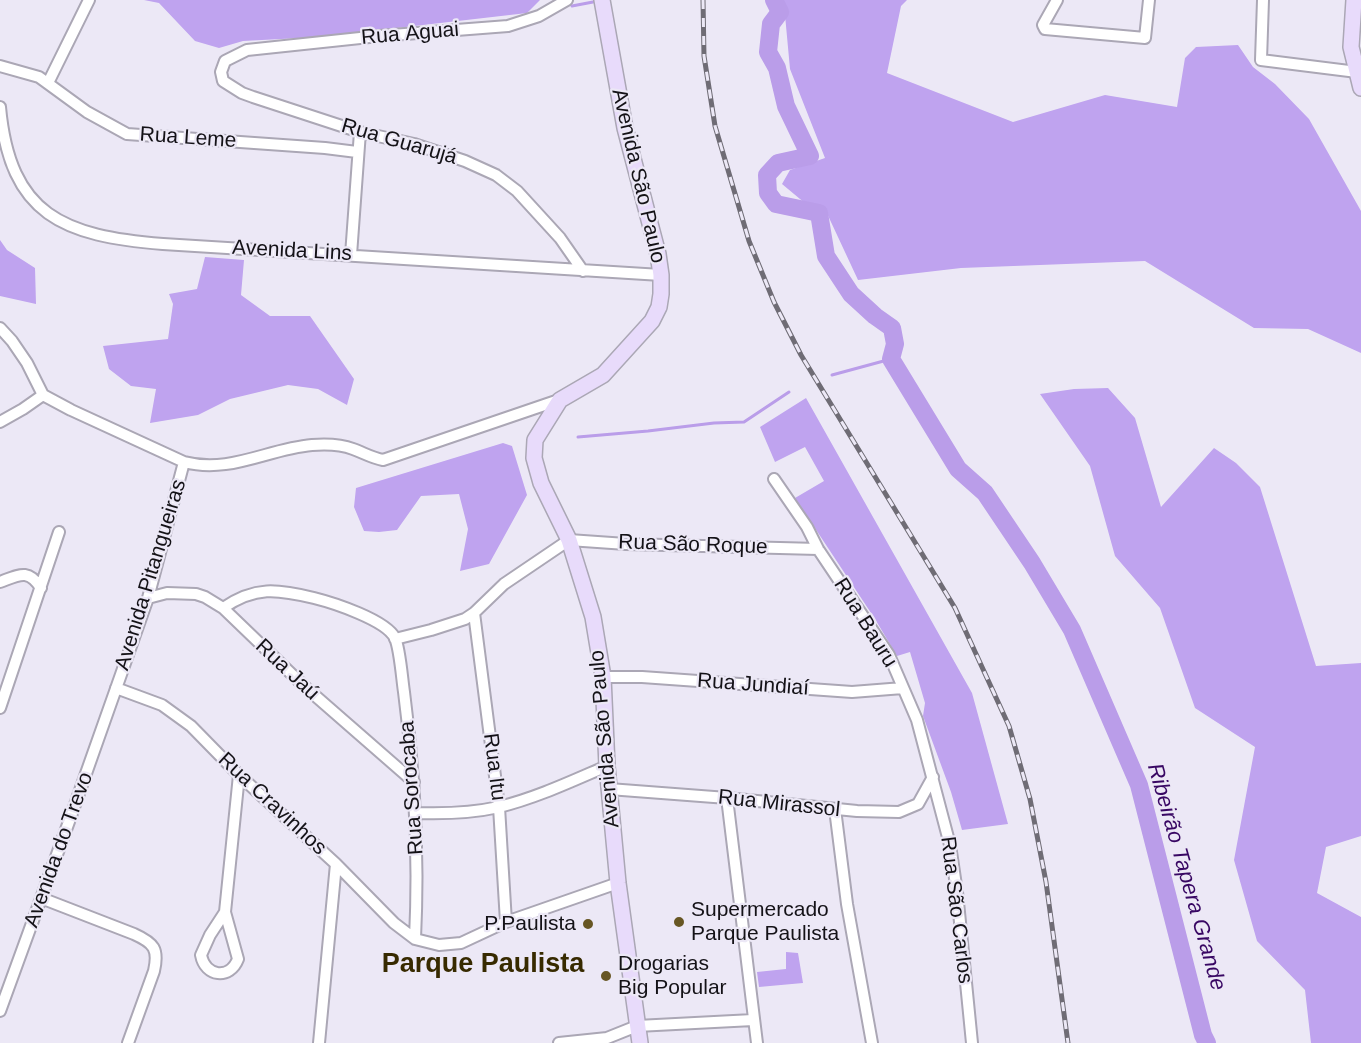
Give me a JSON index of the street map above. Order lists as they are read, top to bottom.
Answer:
{
  "streets": {
    "main road": ["Avenida São Paulo"],
    "street": [
      "Rua Aguai",
      "Rua Leme",
      "Rua Guarujá",
      "Avenida Lins",
      "Rua São Roque",
      "Avenida Pitangueiras",
      "Rua Bauru",
      "Rua Jaú",
      "Rua Jundiaí",
      "Rua Itu",
      "Rua Sorocaba",
      "Rua Cravinhos",
      "Rua Mirassol",
      "Avenida do Trevo",
      "Rua São Carlos"
    ]
  },
  "crossings": [
    ["Rua Aguai", "Rua Guarujá"],
    ["Rua Guarujá", "Avenida Lins"],
    ["Avenida São Paulo", "Avenida Lins"],
    ["Avenida São Paulo", "Rua São Roque"],
    ["Avenida São Paulo", "Rua Jundiaí"],
    ["Avenida São Paulo", "Rua Mirassol"],
    ["Rua São Roque", "Rua Bauru"],
    ["Avenida Pitangueiras", "Rua Jaú"],
    ["Avenida Pitangueiras", "Rua Cravinhos"],
    ["Avenida Pitangueiras", "Avenida do Trevo"],
    ["Rua Bauru", "Rua Jundiaí"],
    ["Rua Bauru", "Rua Mirassol"],
    ["Rua Bauru", "Rua São Carlos"],
    ["Rua Jaú", "Rua Sorocaba"],
    ["Rua Sorocaba", "Rua Cravinhos"],
    ["Rua Cravinhos", "Avenida do Trevo"],
    ["Rua Mirassol", "Rua São Carlos"]
  ],
  "districts": ["Parque Paulista"],
  "water": ["Ribeirão Tapera Grande"],
  "places": ["Supermercado Parque Paulista", "P.Paulista", "Drogarias Big Popular"]
}
